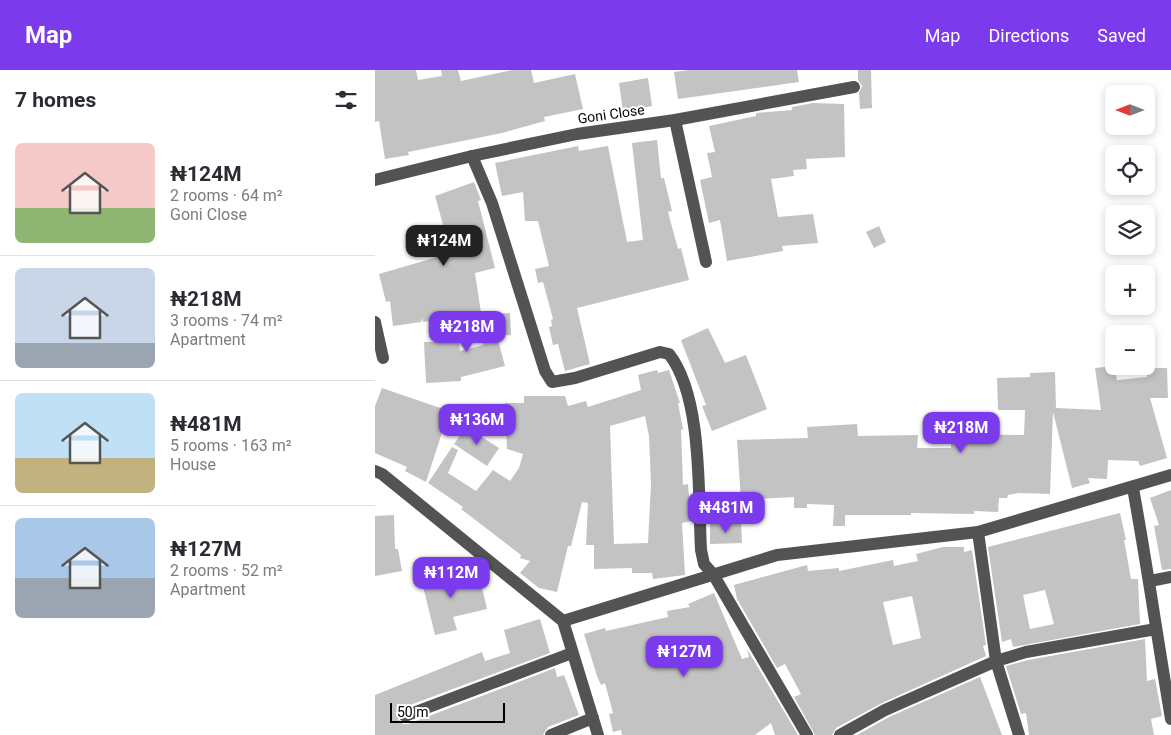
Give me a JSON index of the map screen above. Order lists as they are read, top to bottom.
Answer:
{
  "streets": {
    "street": ["Goni Close"]
  },
  "scale_bar": "50 m",
  "north": "left",
  "page": {
    "header": "Map",
    "nav": ["Map", "Directions", "Saved"],
    "heading": "7 homes",
    "map_buttons": ["+", "−"],
    "list": [
      {
        "name": "₦124M",
        "note": "2 rooms · 64 m² · Goni Close"
      },
      {
        "name": "₦218M",
        "note": "3 rooms · 74 m² · Apartment"
      },
      {
        "name": "₦481M",
        "note": "5 rooms · 163 m² · House"
      },
      {
        "name": "₦127M",
        "note": "2 rooms · 52 m² · Apartment"
      }
    ],
    "price": [
      "₦124M",
      "₦218M",
      "₦136M",
      "₦218M",
      "₦481M",
      "₦112M",
      "₦127M"
    ],
    "scale": "50 m"
  }
}
